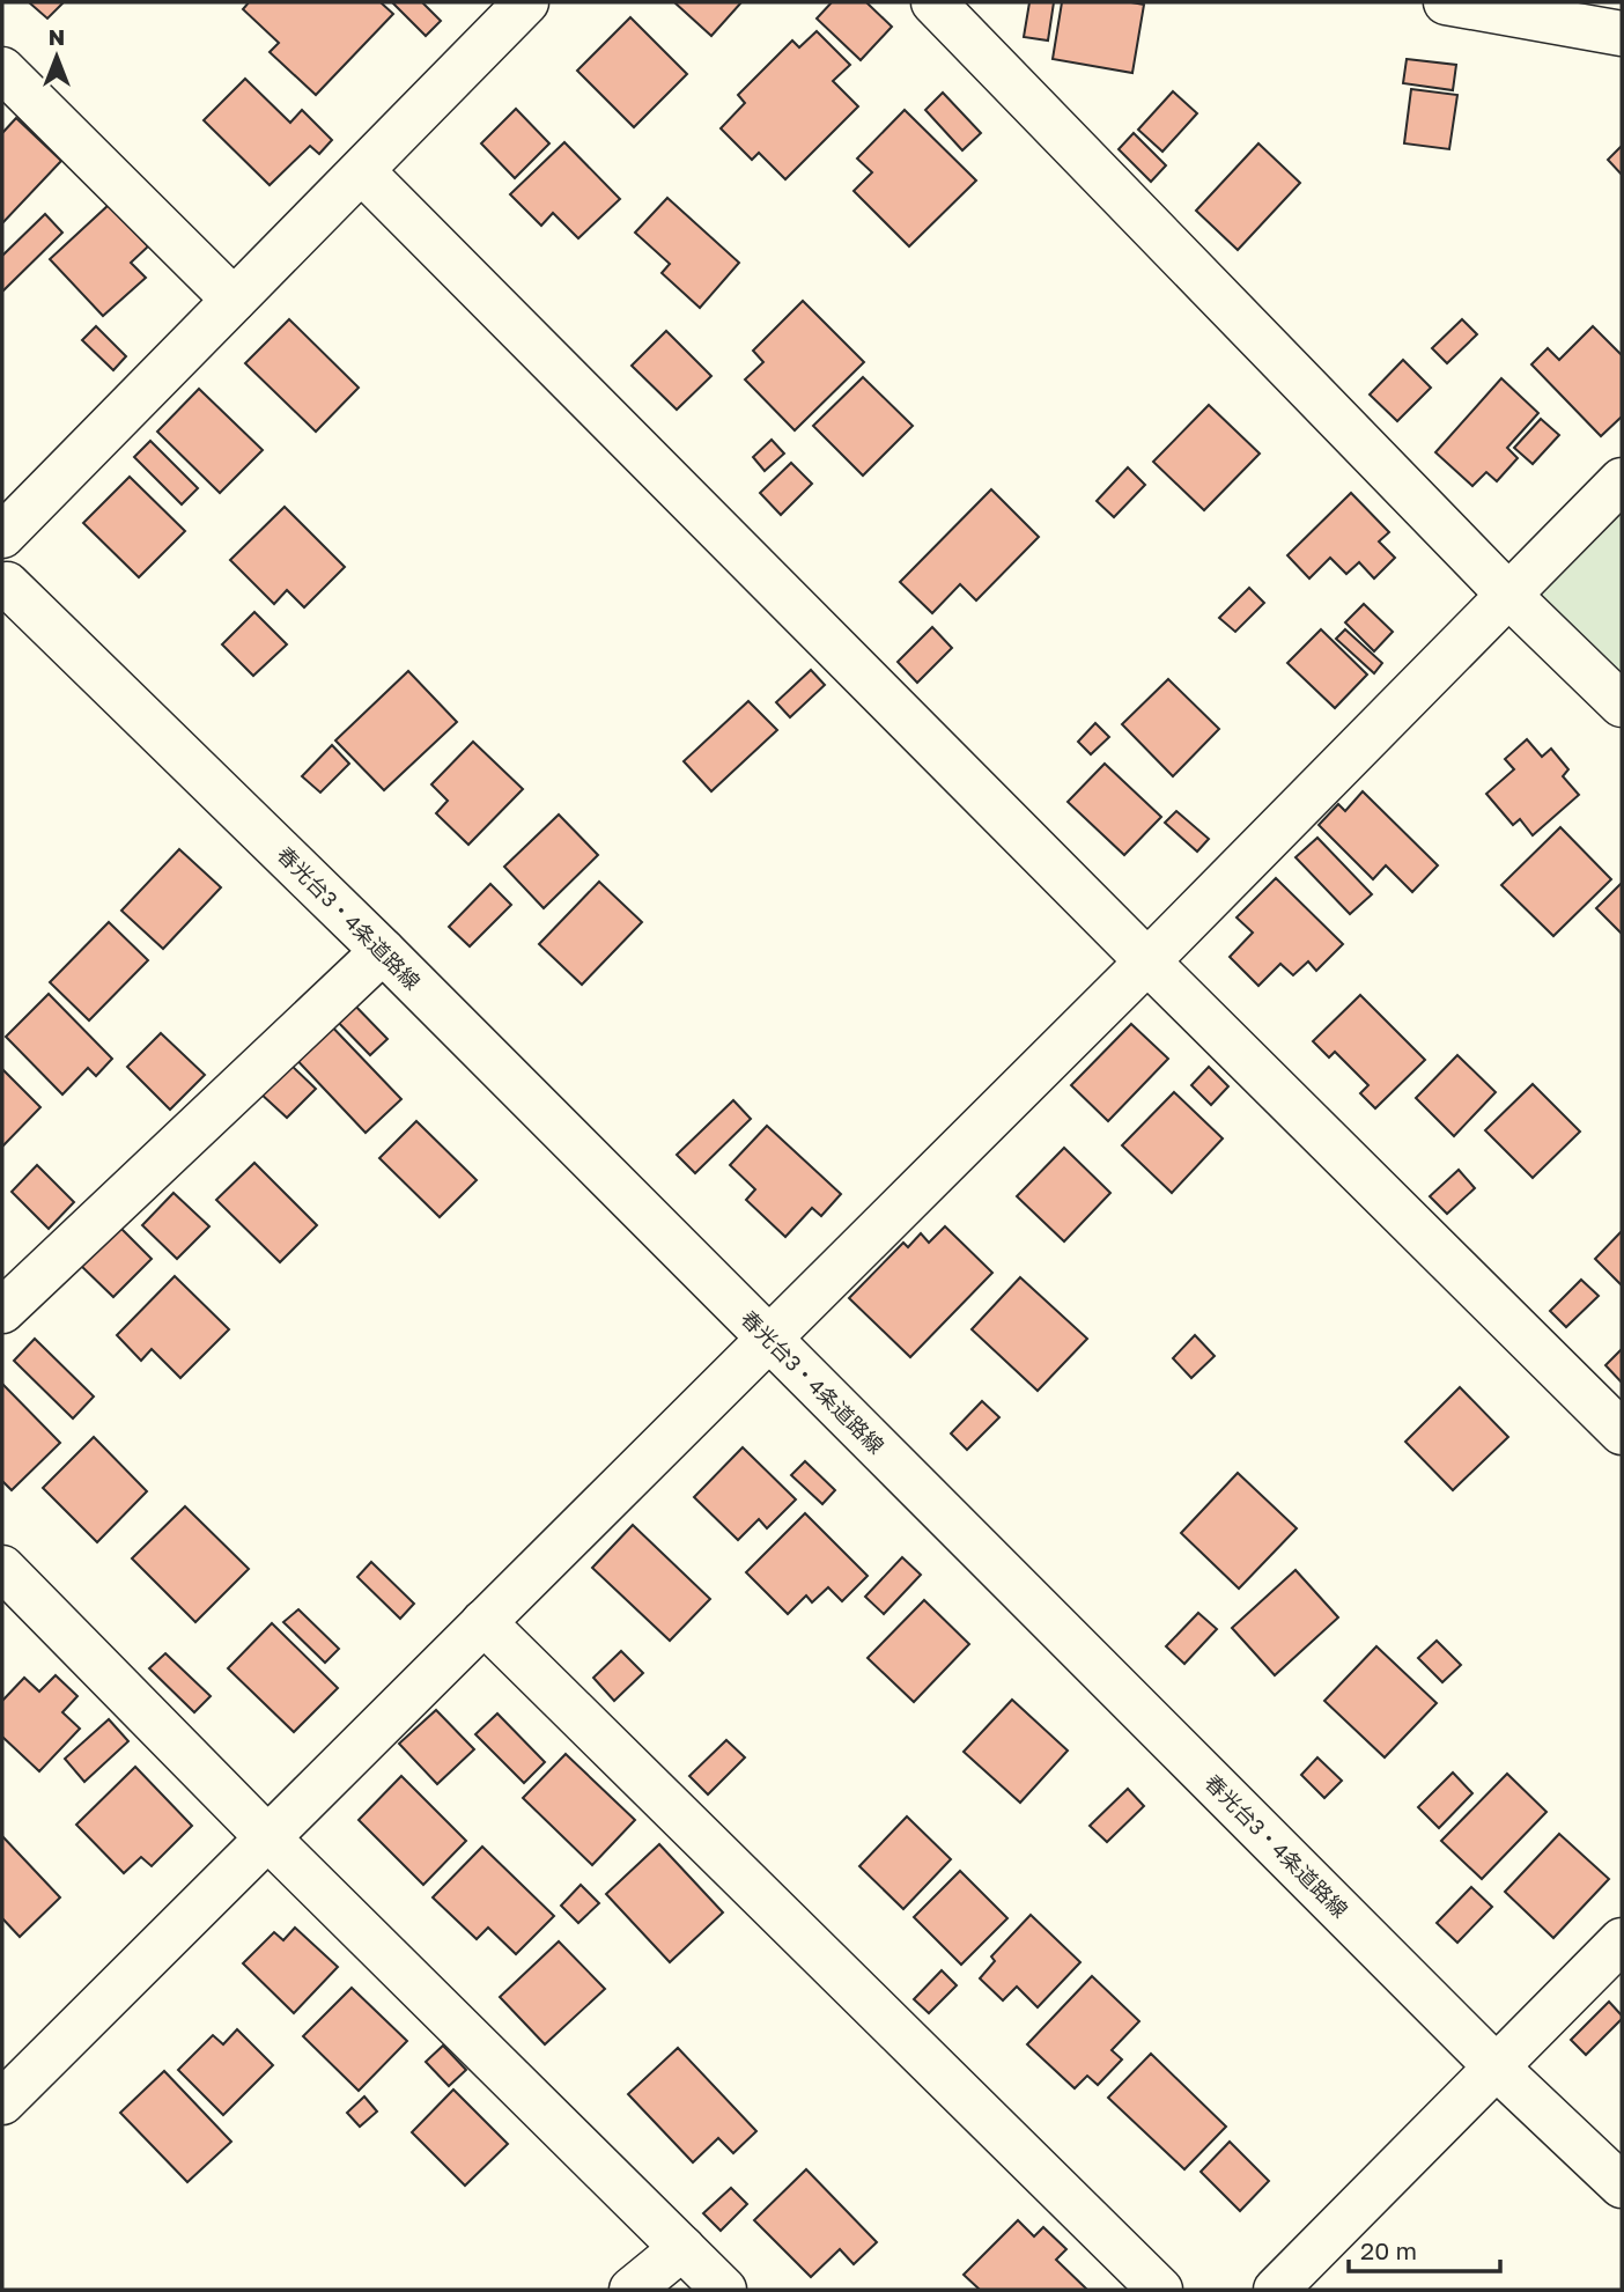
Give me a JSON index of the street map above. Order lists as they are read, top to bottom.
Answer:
{
  "streets": {
    "street": ["春光台3・4条道路線"]
  },
  "scale_bar": "20 m",
  "north": "top"
}
